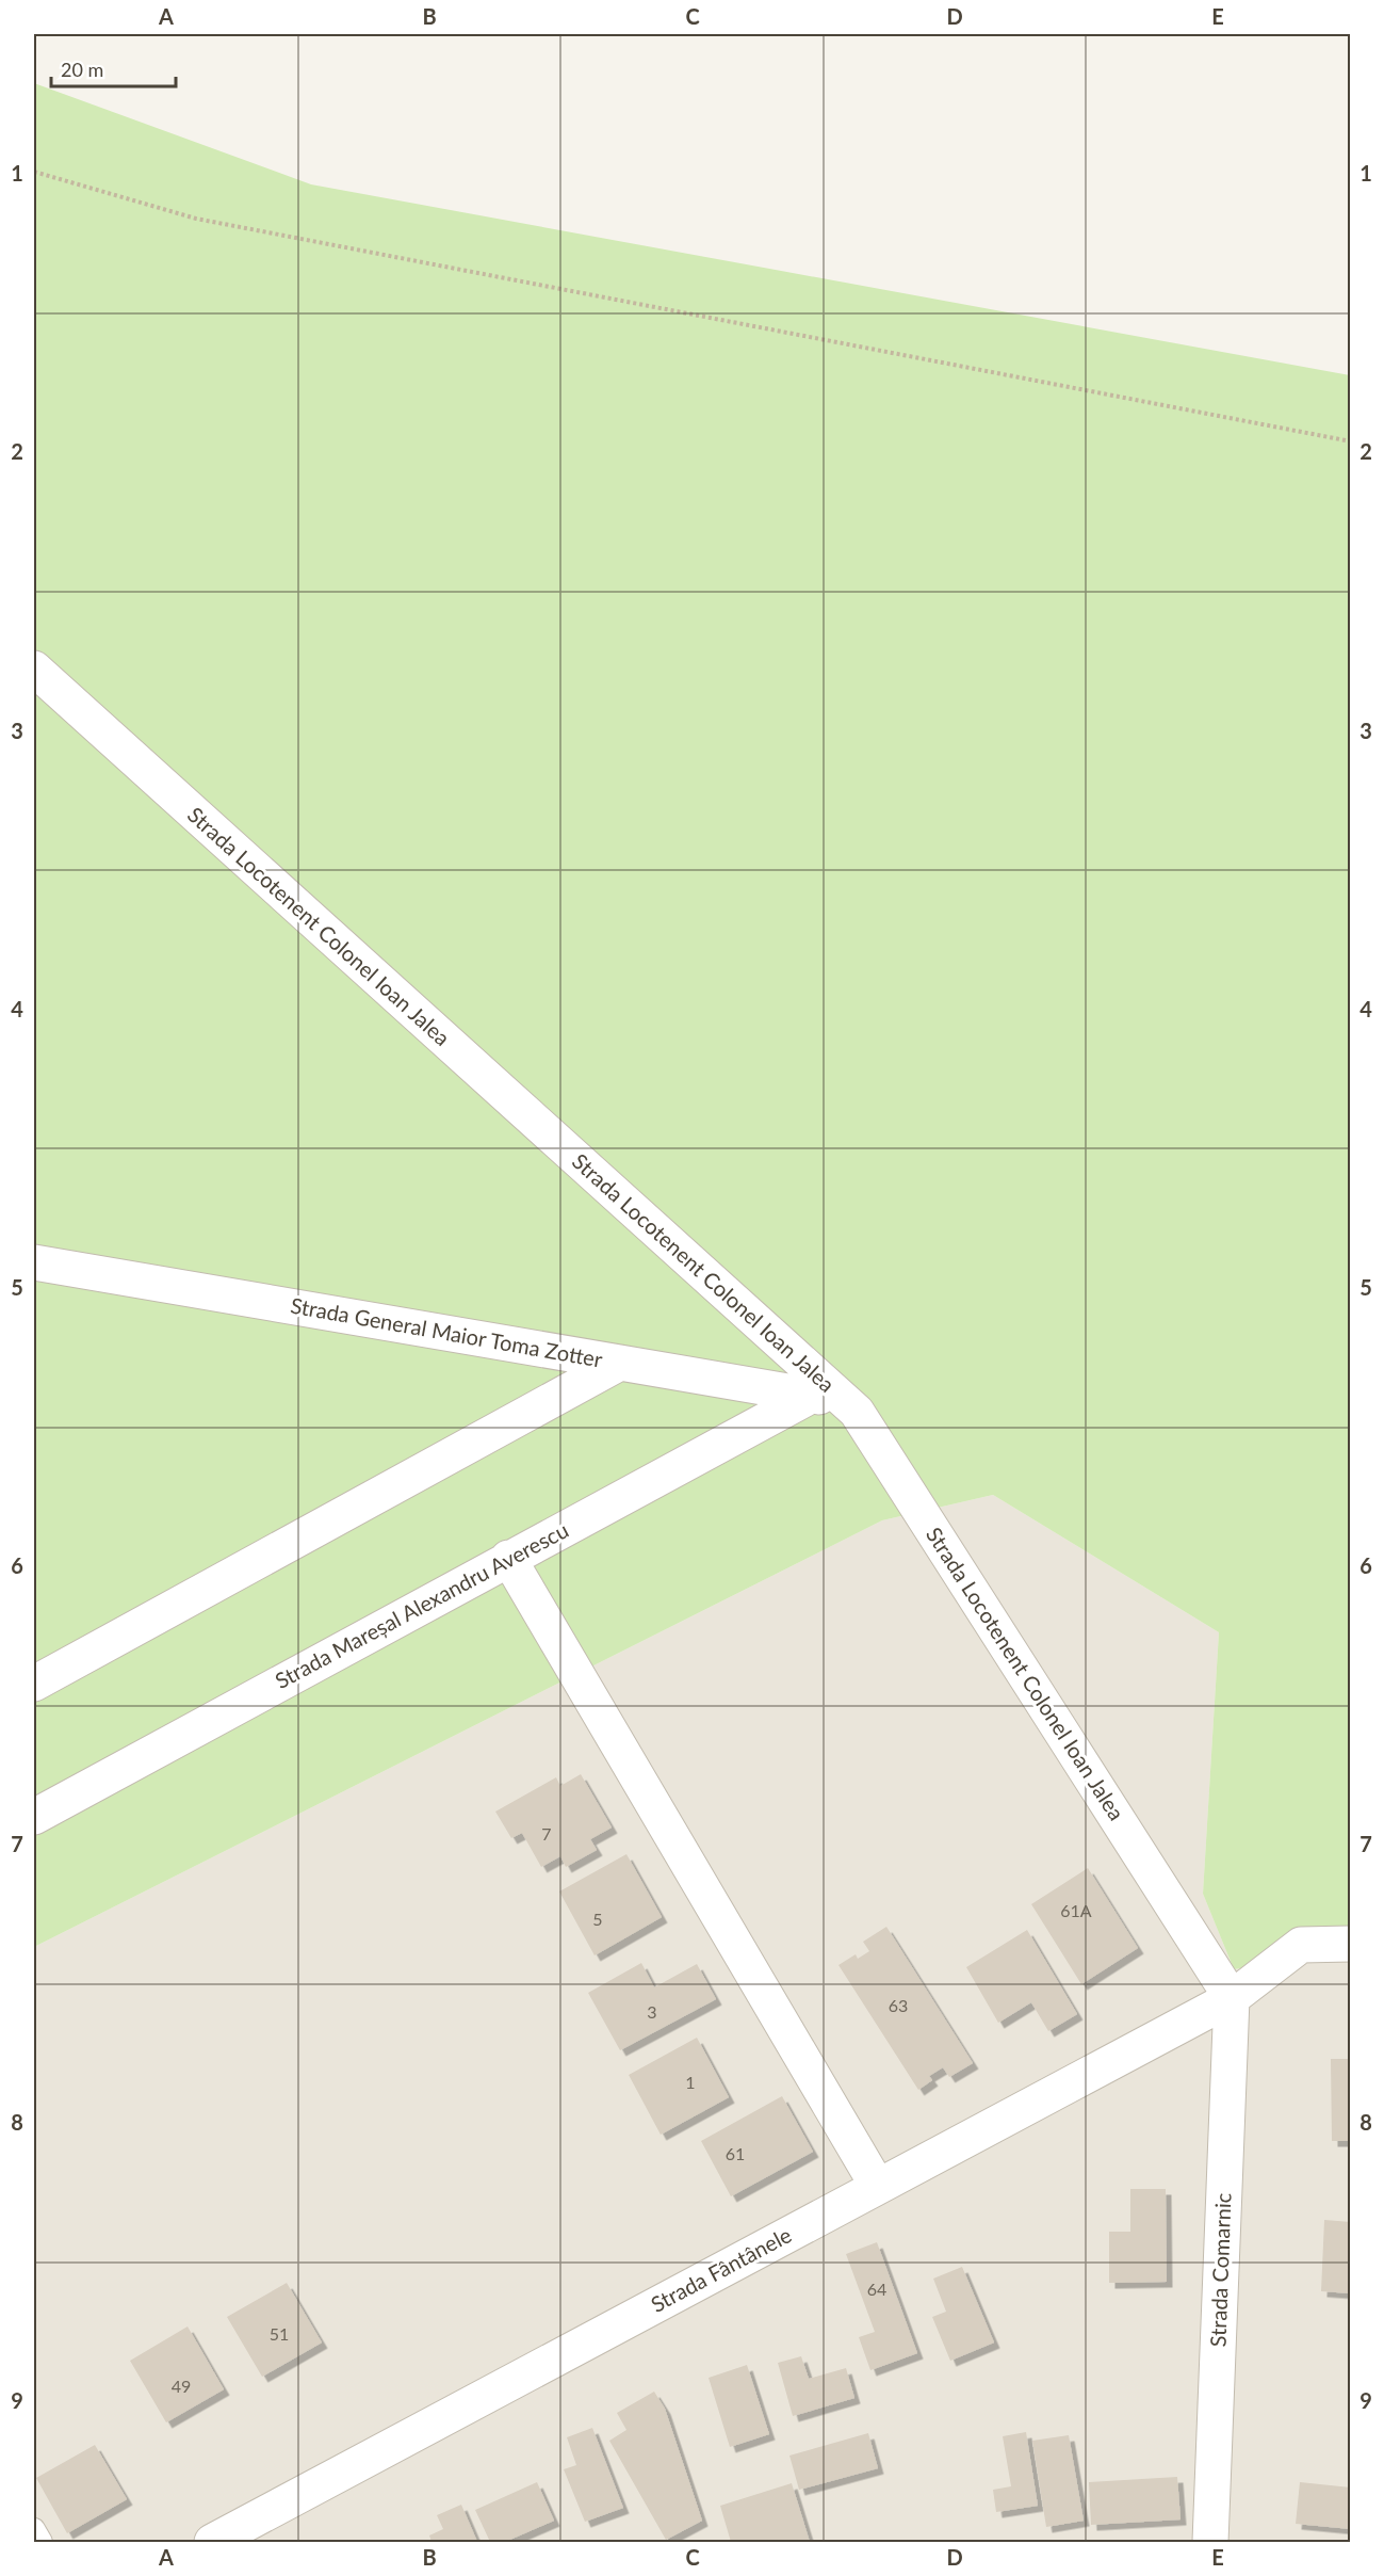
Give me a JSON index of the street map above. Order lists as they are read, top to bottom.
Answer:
{
  "streets": {
    "street": [
      "Strada Locotenent Colonel Ioan Jalea",
      "Strada General Maior Toma Zotter",
      "Strada Mareșal Alexandru Averescu",
      "Strada Fântânele",
      "Strada Comarnic"
    ]
  },
  "crossings": [
    ["Strada Locotenent Colonel Ioan Jalea", "Strada General Maior Toma Zotter"],
    ["Strada Locotenent Colonel Ioan Jalea", "Strada Fântânele"],
    ["Strada Locotenent Colonel Ioan Jalea", "Strada Comarnic"],
    ["Strada General Maior Toma Zotter", "Strada Mareșal Alexandru Averescu"],
    ["Strada Fântânele", "Strada Comarnic"]
  ],
  "house_numbers": [
    "7",
    "61A",
    "5",
    "63",
    "3",
    "1",
    "61",
    "64",
    "51",
    "49"
  ],
  "scale_bar": "20 m",
  "grid": {
    "columns": [
      "A",
      "B",
      "C",
      "D",
      "E"
    ],
    "rows": [
      "1",
      "2",
      "3",
      "4",
      "5",
      "6",
      "7",
      "8",
      "9"
    ]
  }
}
